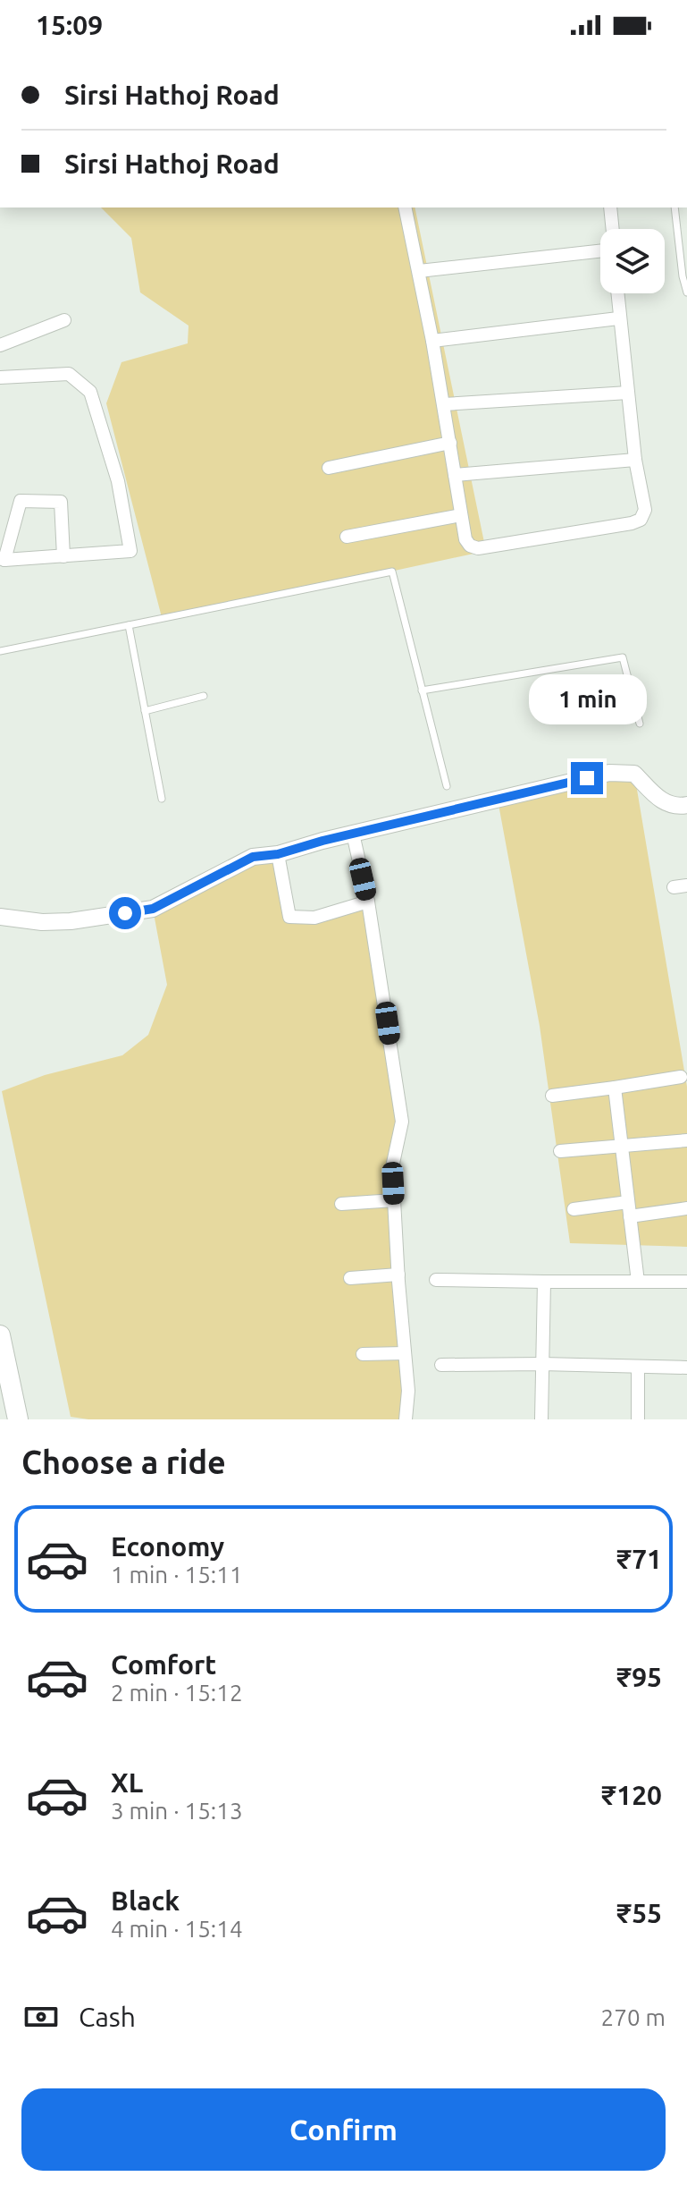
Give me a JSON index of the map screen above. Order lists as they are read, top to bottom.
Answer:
{
  "page": {
    "status": "15:09",
    "banner": ["Sirsi Hathoj Road", "Sirsi Hathoj Road"],
    "bubble": "1 min",
    "heading": "Choose a ride",
    "list": [
      {
        "name": "Economy",
        "note": "1 min · 15:11",
        "value": "₹71"
      },
      {
        "name": "Comfort",
        "note": "2 min · 15:12",
        "value": "₹95"
      },
      {
        "name": "XL",
        "note": "3 min · 15:13",
        "value": "₹120"
      },
      {
        "name": "Black",
        "note": "4 min · 15:14",
        "value": "₹55"
      }
    ],
    "pay": ["Cash", "270 m"],
    "buttons": "Confirm"
  }
}
